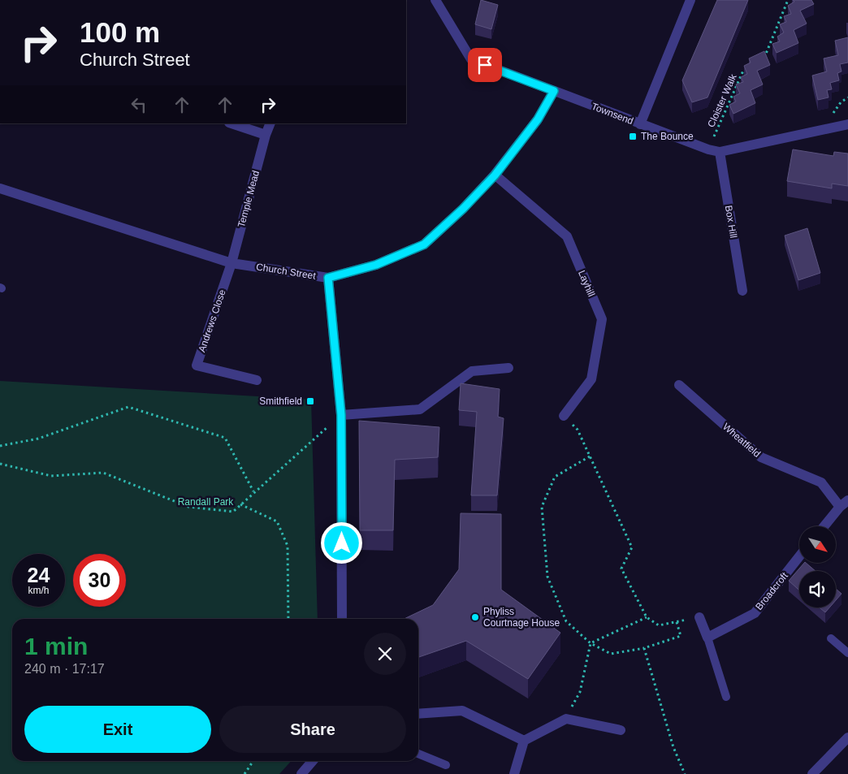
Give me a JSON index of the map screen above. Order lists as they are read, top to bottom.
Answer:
{
  "streets": {
    "street": [
      "Townsend",
      "Temple Mead",
      "Box Hill",
      "Church Street",
      "Layhill",
      "Andrews Close",
      "Wheatfield",
      "Broadcroft"
    ],
    "path": ["Cloister Walk"]
  },
  "crossings": [
    ["Cloister Walk", "Townsend"],
    ["Townsend", "Box Hill"],
    ["Townsend", "Church Street"],
    ["Temple Mead", "Church Street"],
    ["Temple Mead", "Andrews Close"],
    ["Church Street", "Layhill"],
    ["Church Street", "Andrews Close"]
  ],
  "parks": ["Randall Park"],
  "places": {
    "transit": ["The Bounce", "Smithfield"],
    "other": ["Phyliss Courtnage House"]
  },
  "north": "bottom right",
  "page": {
    "turn": ["100 m", "Church Street"],
    "speed": "24 km/h",
    "limit": "30",
    "heading": ["1 min", "240 m · 17:17"],
    "buttons": ["Exit", "Share"]
  }
}
